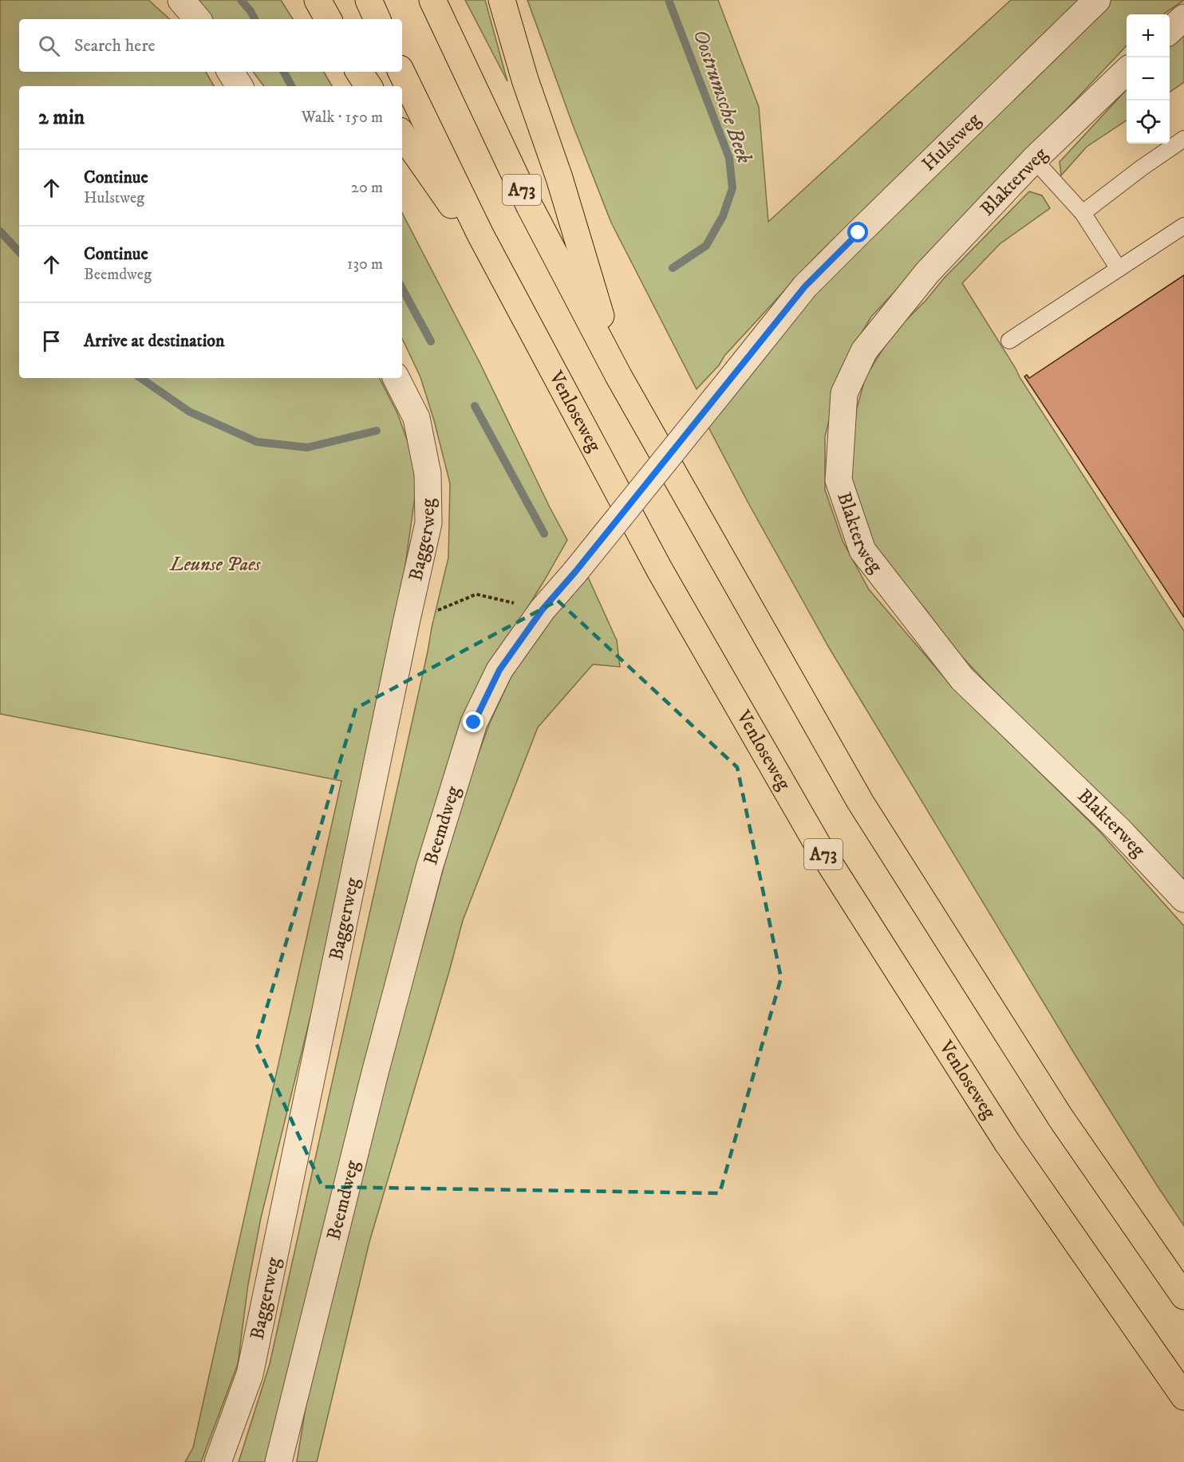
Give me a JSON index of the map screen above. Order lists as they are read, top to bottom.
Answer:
{
  "streets": {
    "highway": ["A73", "Venloseweg"],
    "street": [
      "Hulstweg",
      "Blakterweg",
      "Baggerweg",
      "Beemdweg"
    ]
  },
  "crossings": [
    ["Hulstweg", "Beemdweg"],
    ["A73", "Venloseweg"]
  ],
  "water": ["Oostrumsche Beek"],
  "parks": ["Leunse Paes"],
  "page": {
    "map_buttons": ["+", "−"],
    "search": "Search here",
    "heading": ["2 min", "Walk · 150 m"],
    "list": [
      ["Continue", "Hulstweg", "20 m"],
      ["Continue", "Beemdweg", "130 m"],
      "Arrive at destination"
    ]
  }
}
